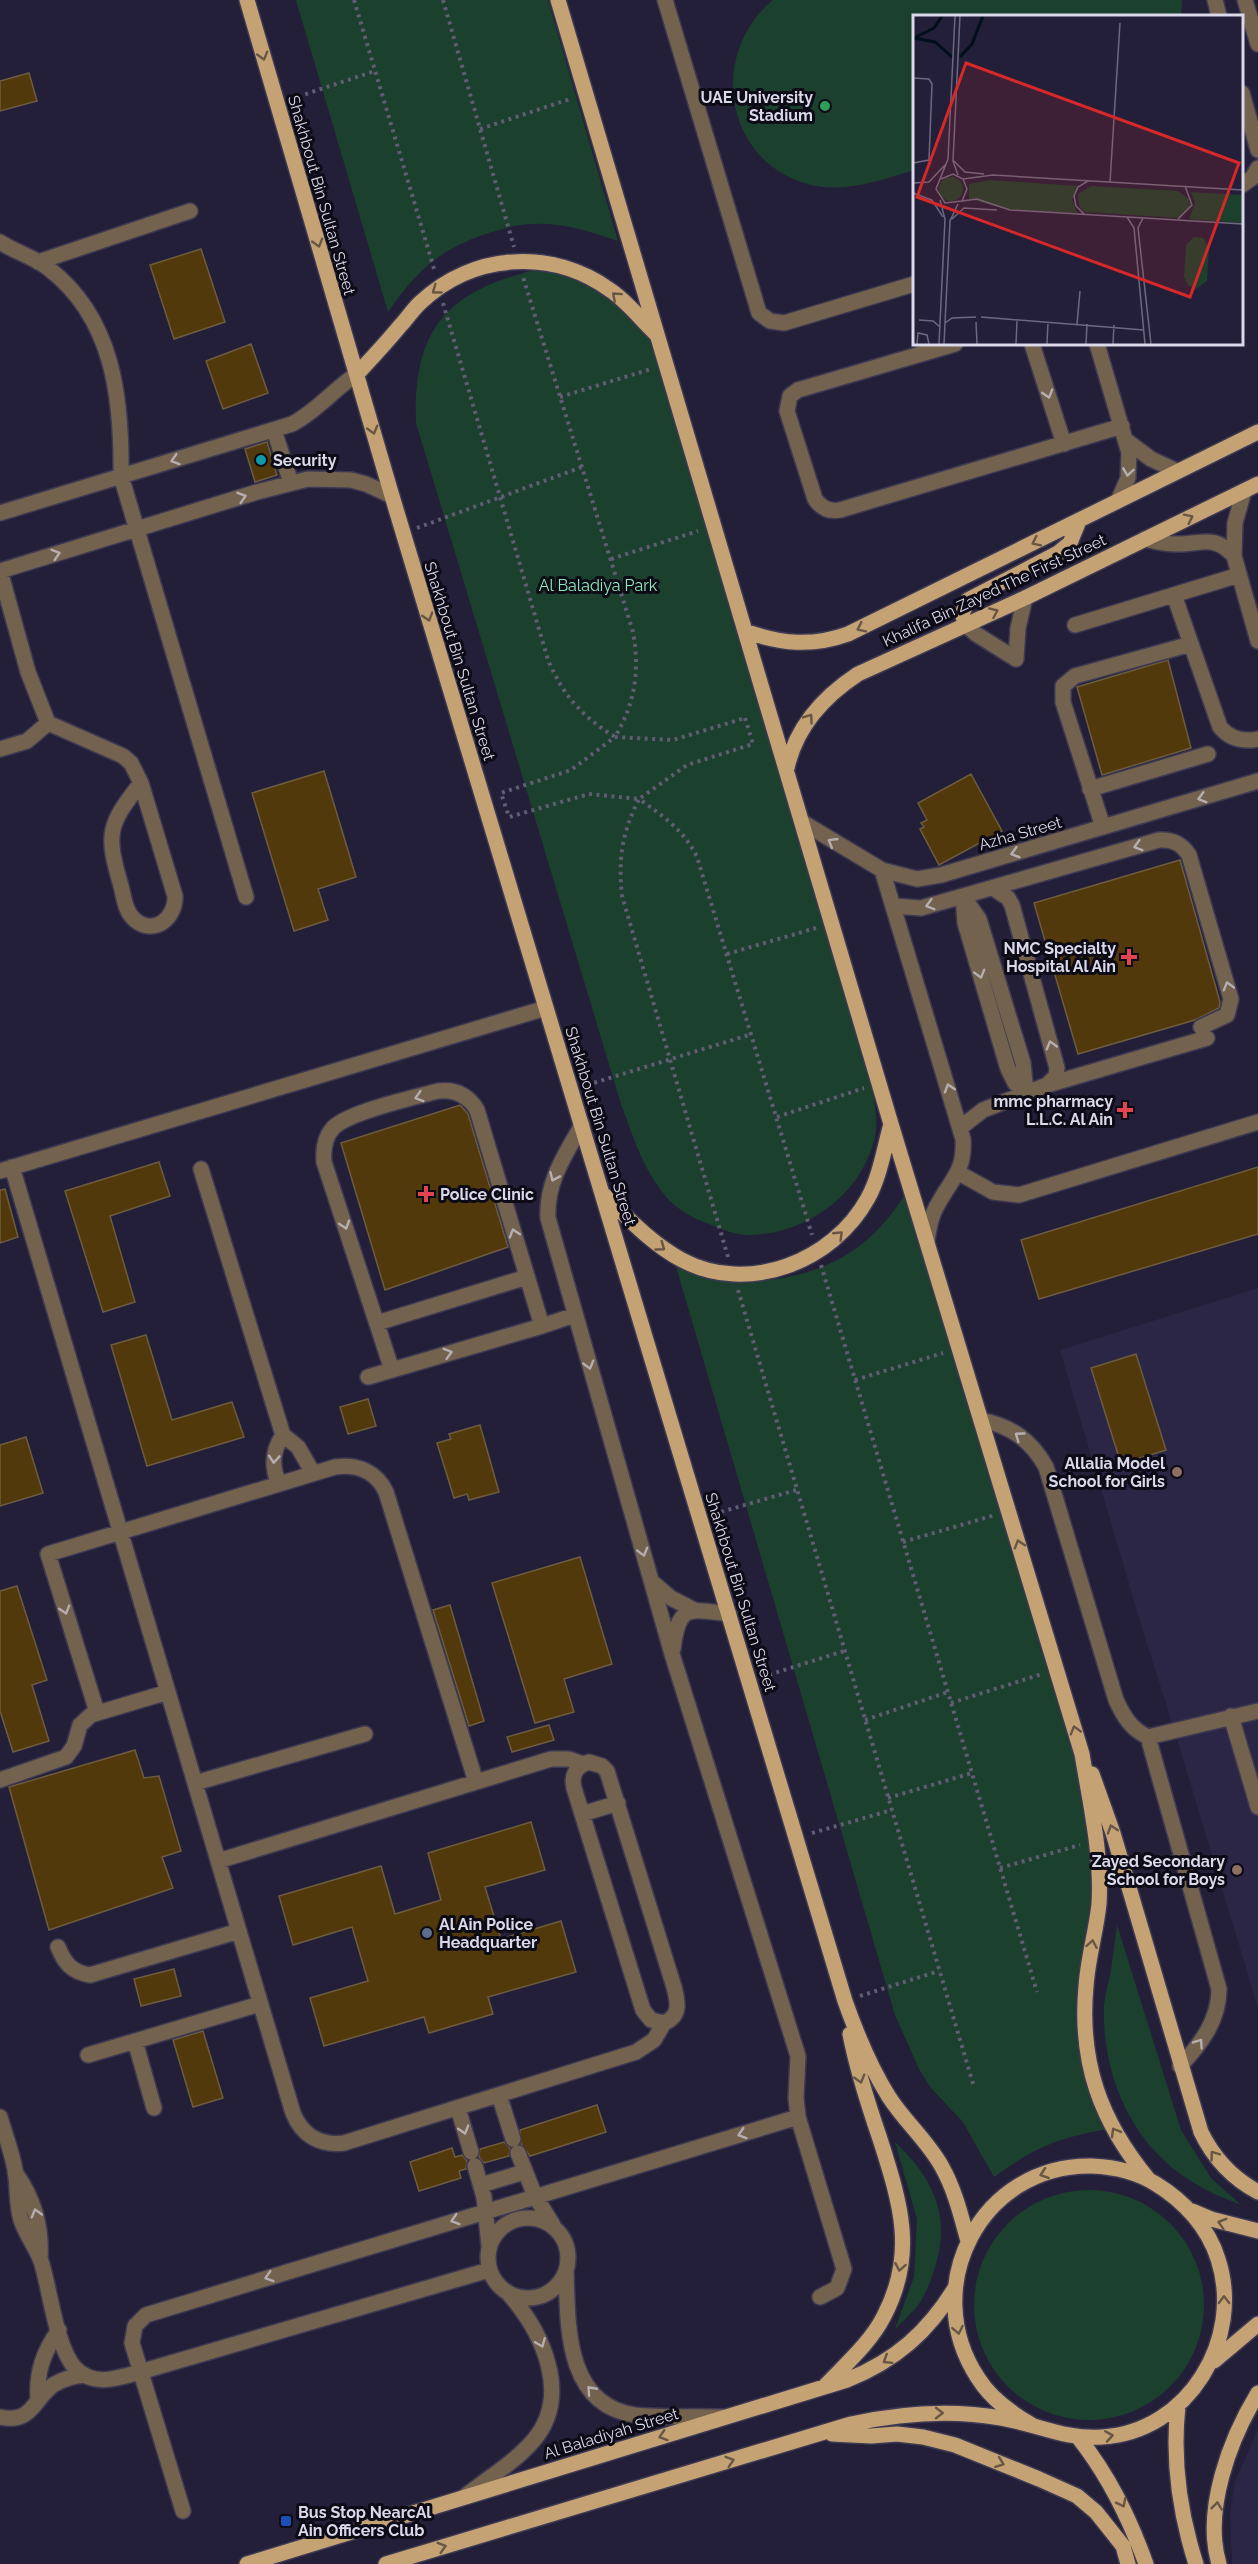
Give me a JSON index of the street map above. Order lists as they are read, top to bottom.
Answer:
{
  "streets": {
    "main road": ["Shakhbout Bin Sultan Street", "Khalifa Bin Zayed The First Street", "Al Baladiyah Street"],
    "street": ["Azha Street"]
  },
  "one_way": ["Shakhbout Bin Sultan Street"],
  "parks": ["Al Baladiya Park"],
  "places": {
    "other": [
      "UAE University Stadium",
      "Security",
      "Allalia Model School for Girls",
      "Zayed Secondary School for Boys",
      "Al Ain Police Headquarter"
    ],
    "health": ["NMC Specialty Hospital Al Ain", "mmc pharmacy L.L.C. Al Ain", "Police Clinic"],
    "transit": ["Bus Stop NearcAl Ain Officers Club"]
  }
}
